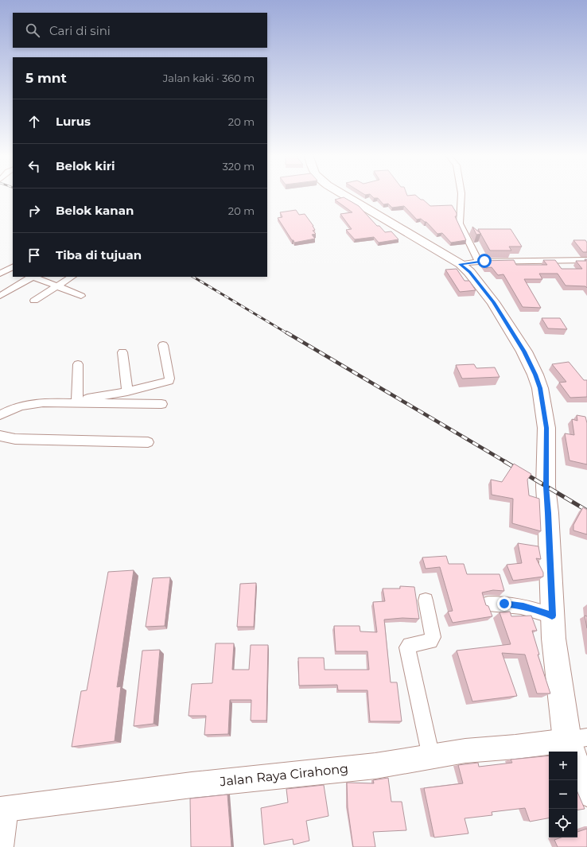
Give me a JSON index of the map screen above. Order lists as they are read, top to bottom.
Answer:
{
  "streets": {
    "street": ["Jalan Raya Cirahong"]
  },
  "page": {
    "search": "Cari di sini",
    "heading": ["5 mnt", "Jalan kaki · 360 m"],
    "list": [
      ["Lurus", "20 m"],
      ["Belok kiri", "320 m"],
      ["Belok kanan", "20 m"],
      "Tiba di tujuan"
    ],
    "map_buttons": ["+", "−"]
  }
}
